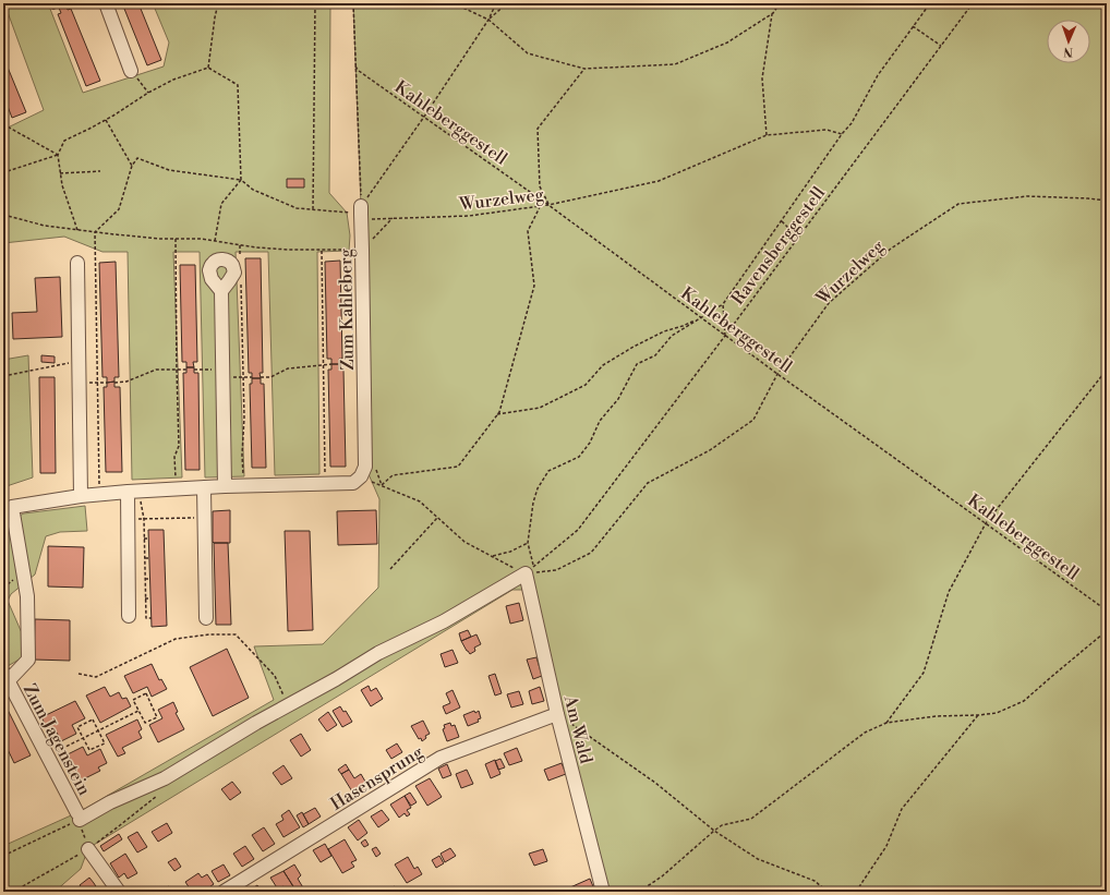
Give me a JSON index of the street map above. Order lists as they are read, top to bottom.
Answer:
{
  "streets": {
    "street": [
      "Zum Kahleberg",
      "Am Wald",
      "Zum Jagenstein",
      "Hasensprung"
    ],
    "path": ["Kahleberggestell", "Wurzelweg", "Ravensberggestell"]
  },
  "crossings": [
    ["Kahleberggestell", "Wurzelweg"],
    ["Kahleberggestell", "Ravensberggestell"],
    ["Wurzelweg", "Ravensberggestell"],
    ["Wurzelweg", "Zum Kahleberg"],
    ["Wurzelweg", "Am Wald"],
    ["Ravensberggestell", "Am Wald"],
    ["Am Wald", "Hasensprung"]
  ],
  "north": "bottom"
}
